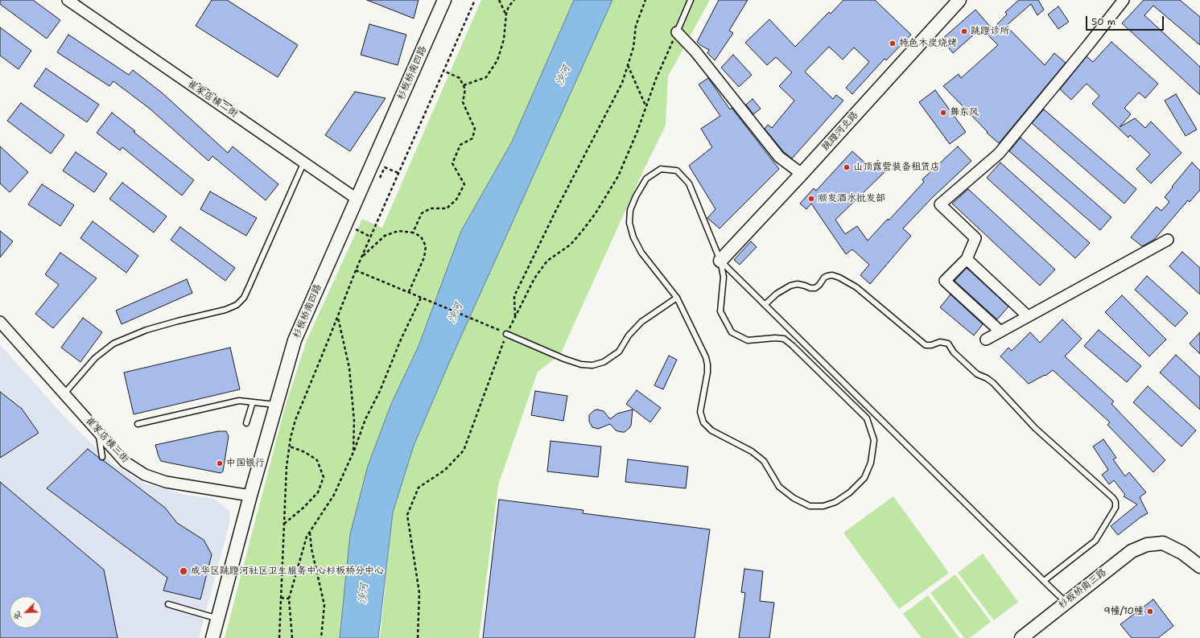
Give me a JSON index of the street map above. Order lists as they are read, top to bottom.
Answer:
{
  "streets": {
    "street": [
      "杉板桥南四路",
      "崔家店横二街",
      "跳蹬河北路",
      "崔家店横三街",
      "杉板桥南三路"
    ]
  },
  "crossings": [
    ["杉板桥南四路", "崔家店横二街"],
    ["杉板桥南四路", "崔家店横三街"]
  ],
  "water": ["沙河"],
  "places": [
    "跳蹬诊所",
    "特色木炭烧烤",
    "舞东风",
    "山顶露营装备租赁店",
    "顺发酒水批发部",
    "中国银行",
    "成华区跳蹬河社区卫生服务中心杉板桥分中心",
    "9幢/10幢"
  ],
  "scale_bar": "50 m",
  "north": "bottom left"
}
